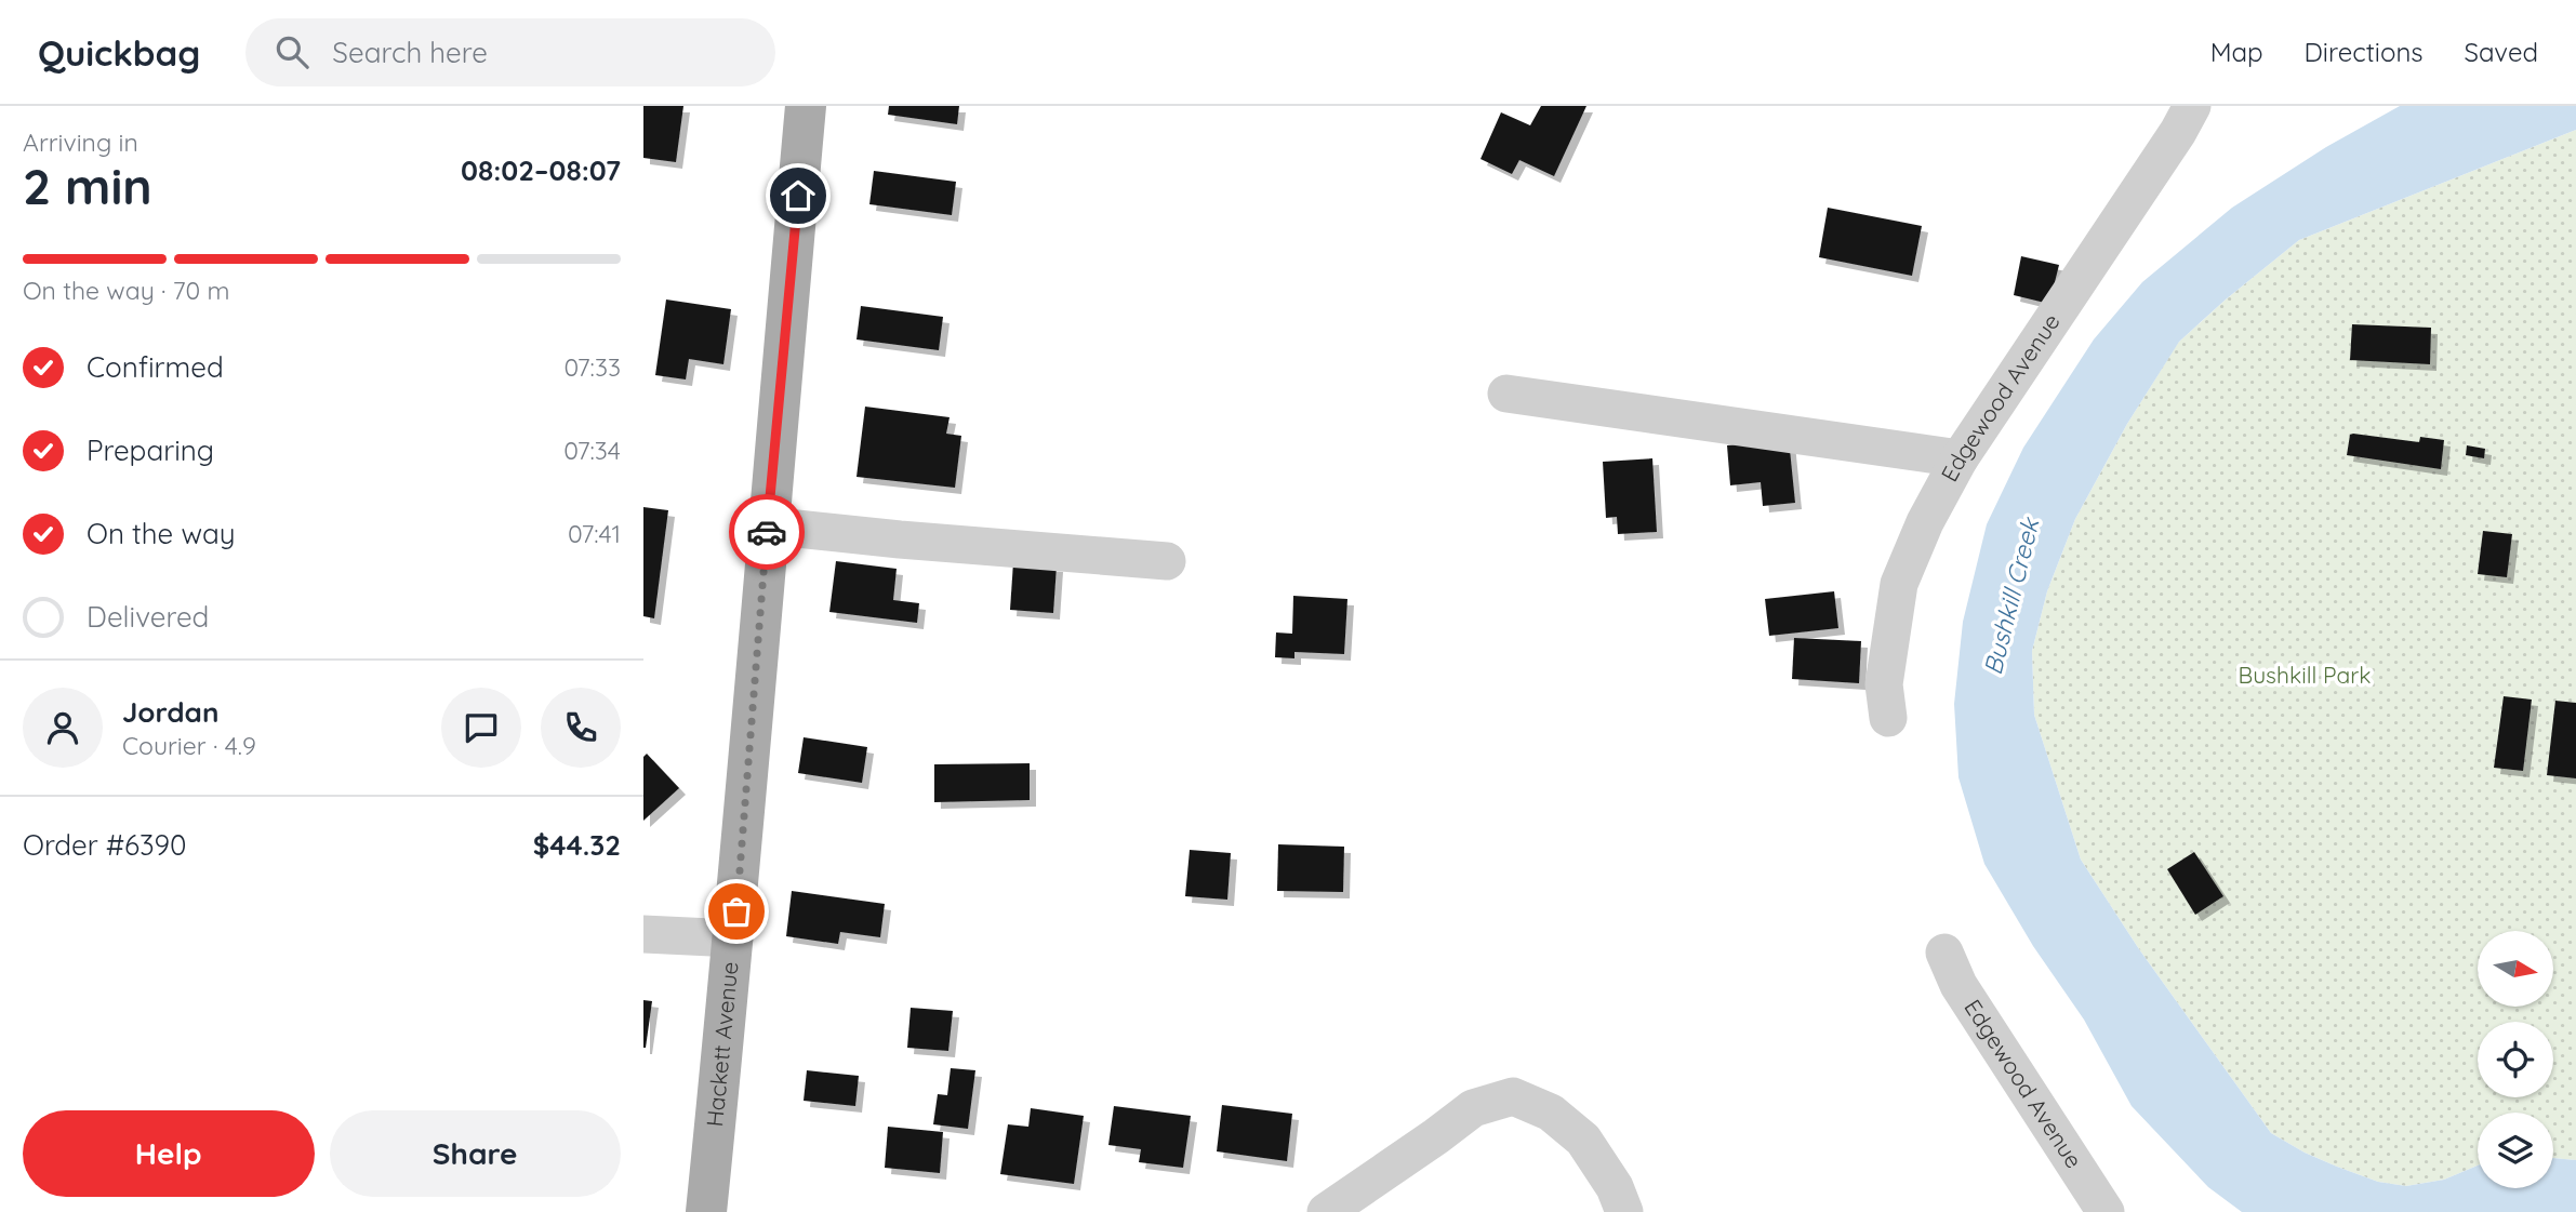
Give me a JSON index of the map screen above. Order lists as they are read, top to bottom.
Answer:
{
  "streets": {
    "main road": ["Hackett Avenue"],
    "street": ["Edgewood Avenue"]
  },
  "water": ["Bushkill Creek"],
  "parks": ["Bushkill Park"],
  "north": "right",
  "page": {
    "header": "Quickbag",
    "search": "Search here",
    "nav": ["Map", "Directions", "Saved"],
    "heading": ["2 min", "Arriving in", "08:02–08:07"],
    "panel": [
      "Jordan",
      "Courier · 4.9",
      "Order #6390",
      "$44.32"
    ],
    "bar": "On the way · 70 m",
    "list": [
      ["Confirmed", "07:33"],
      ["Preparing", "07:34"],
      ["On the way", "07:41"],
      "Delivered"
    ],
    "buttons": ["Help", "Share"]
  }
}
